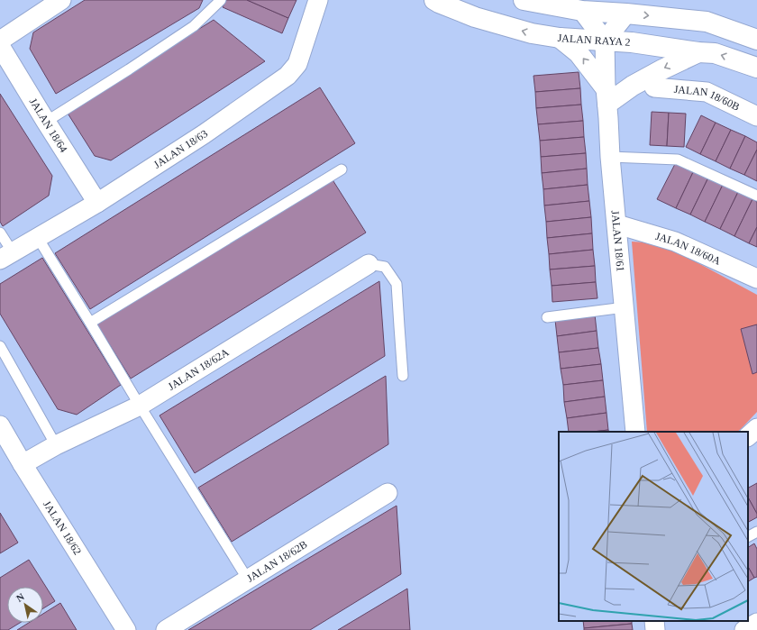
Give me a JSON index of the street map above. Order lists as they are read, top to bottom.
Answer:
{
  "streets": {
    "main road": ["JALAN RAYA 2"],
    "street": [
      "JALAN 18/60B",
      "JALAN 18/64",
      "JALAN 18/63",
      "JALAN 18/61",
      "JALAN 18/60A",
      "JALAN 18/62A",
      "JALAN 18/62",
      "JALAN 18/62B"
    ]
  },
  "crossings": [
    ["JALAN RAYA 2", "JALAN 18/61"],
    ["JALAN 18/64", "JALAN 18/63"],
    ["JALAN 18/61", "JALAN 18/60A"],
    ["JALAN 18/62A", "JALAN 18/62"]
  ],
  "north": "top left"
}
